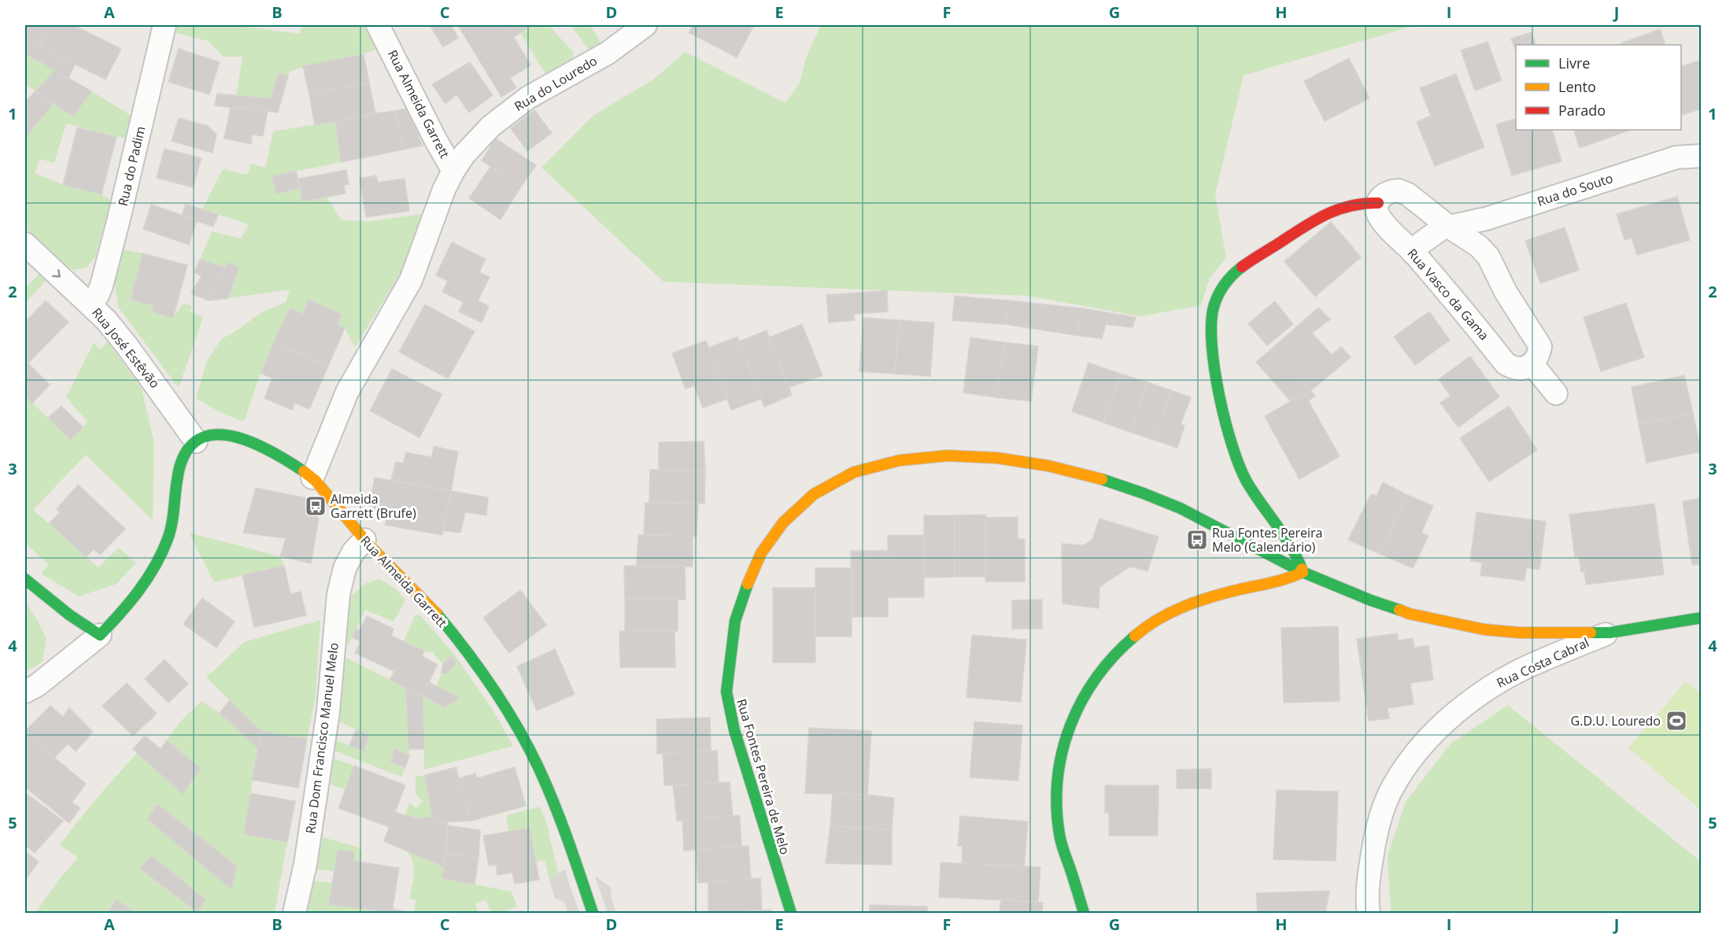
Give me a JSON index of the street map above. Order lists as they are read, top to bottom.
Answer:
{
  "streets": {
    "street": [
      "Rua do Louredo",
      "Rua Almeida Garrett",
      "Rua do Padim",
      "Rua do Souto",
      "Rua Vasco da Gama",
      "Rua José Estêvão",
      "Rua Costa Cabral",
      "Rua Dom Francisco Manuel Melo",
      "Rua Fontes Pereira de Melo"
    ]
  },
  "crossings": [
    ["Rua do Louredo", "Rua Almeida Garrett"],
    ["Rua Almeida Garrett", "Rua Dom Francisco Manuel Melo"],
    ["Rua do Padim", "Rua José Estêvão"],
    ["Rua do Souto", "Rua Vasco da Gama"],
    ["Rua Costa Cabral", "Rua Fontes Pereira de Melo"]
  ],
  "places": {
    "bus stop": ["Almeida Garrett (Brufe)", "Rua Fontes Pereira Melo (Calendário)"],
    "sports": ["G.D.U. Louredo"]
  },
  "legend": ["Livre", "Lento", "Parado"],
  "grid": {
    "columns": [
      "A",
      "B",
      "C",
      "D",
      "E",
      "F",
      "G",
      "H",
      "I",
      "J"
    ],
    "rows": [
      "1",
      "2",
      "3",
      "4",
      "5"
    ]
  }
}
